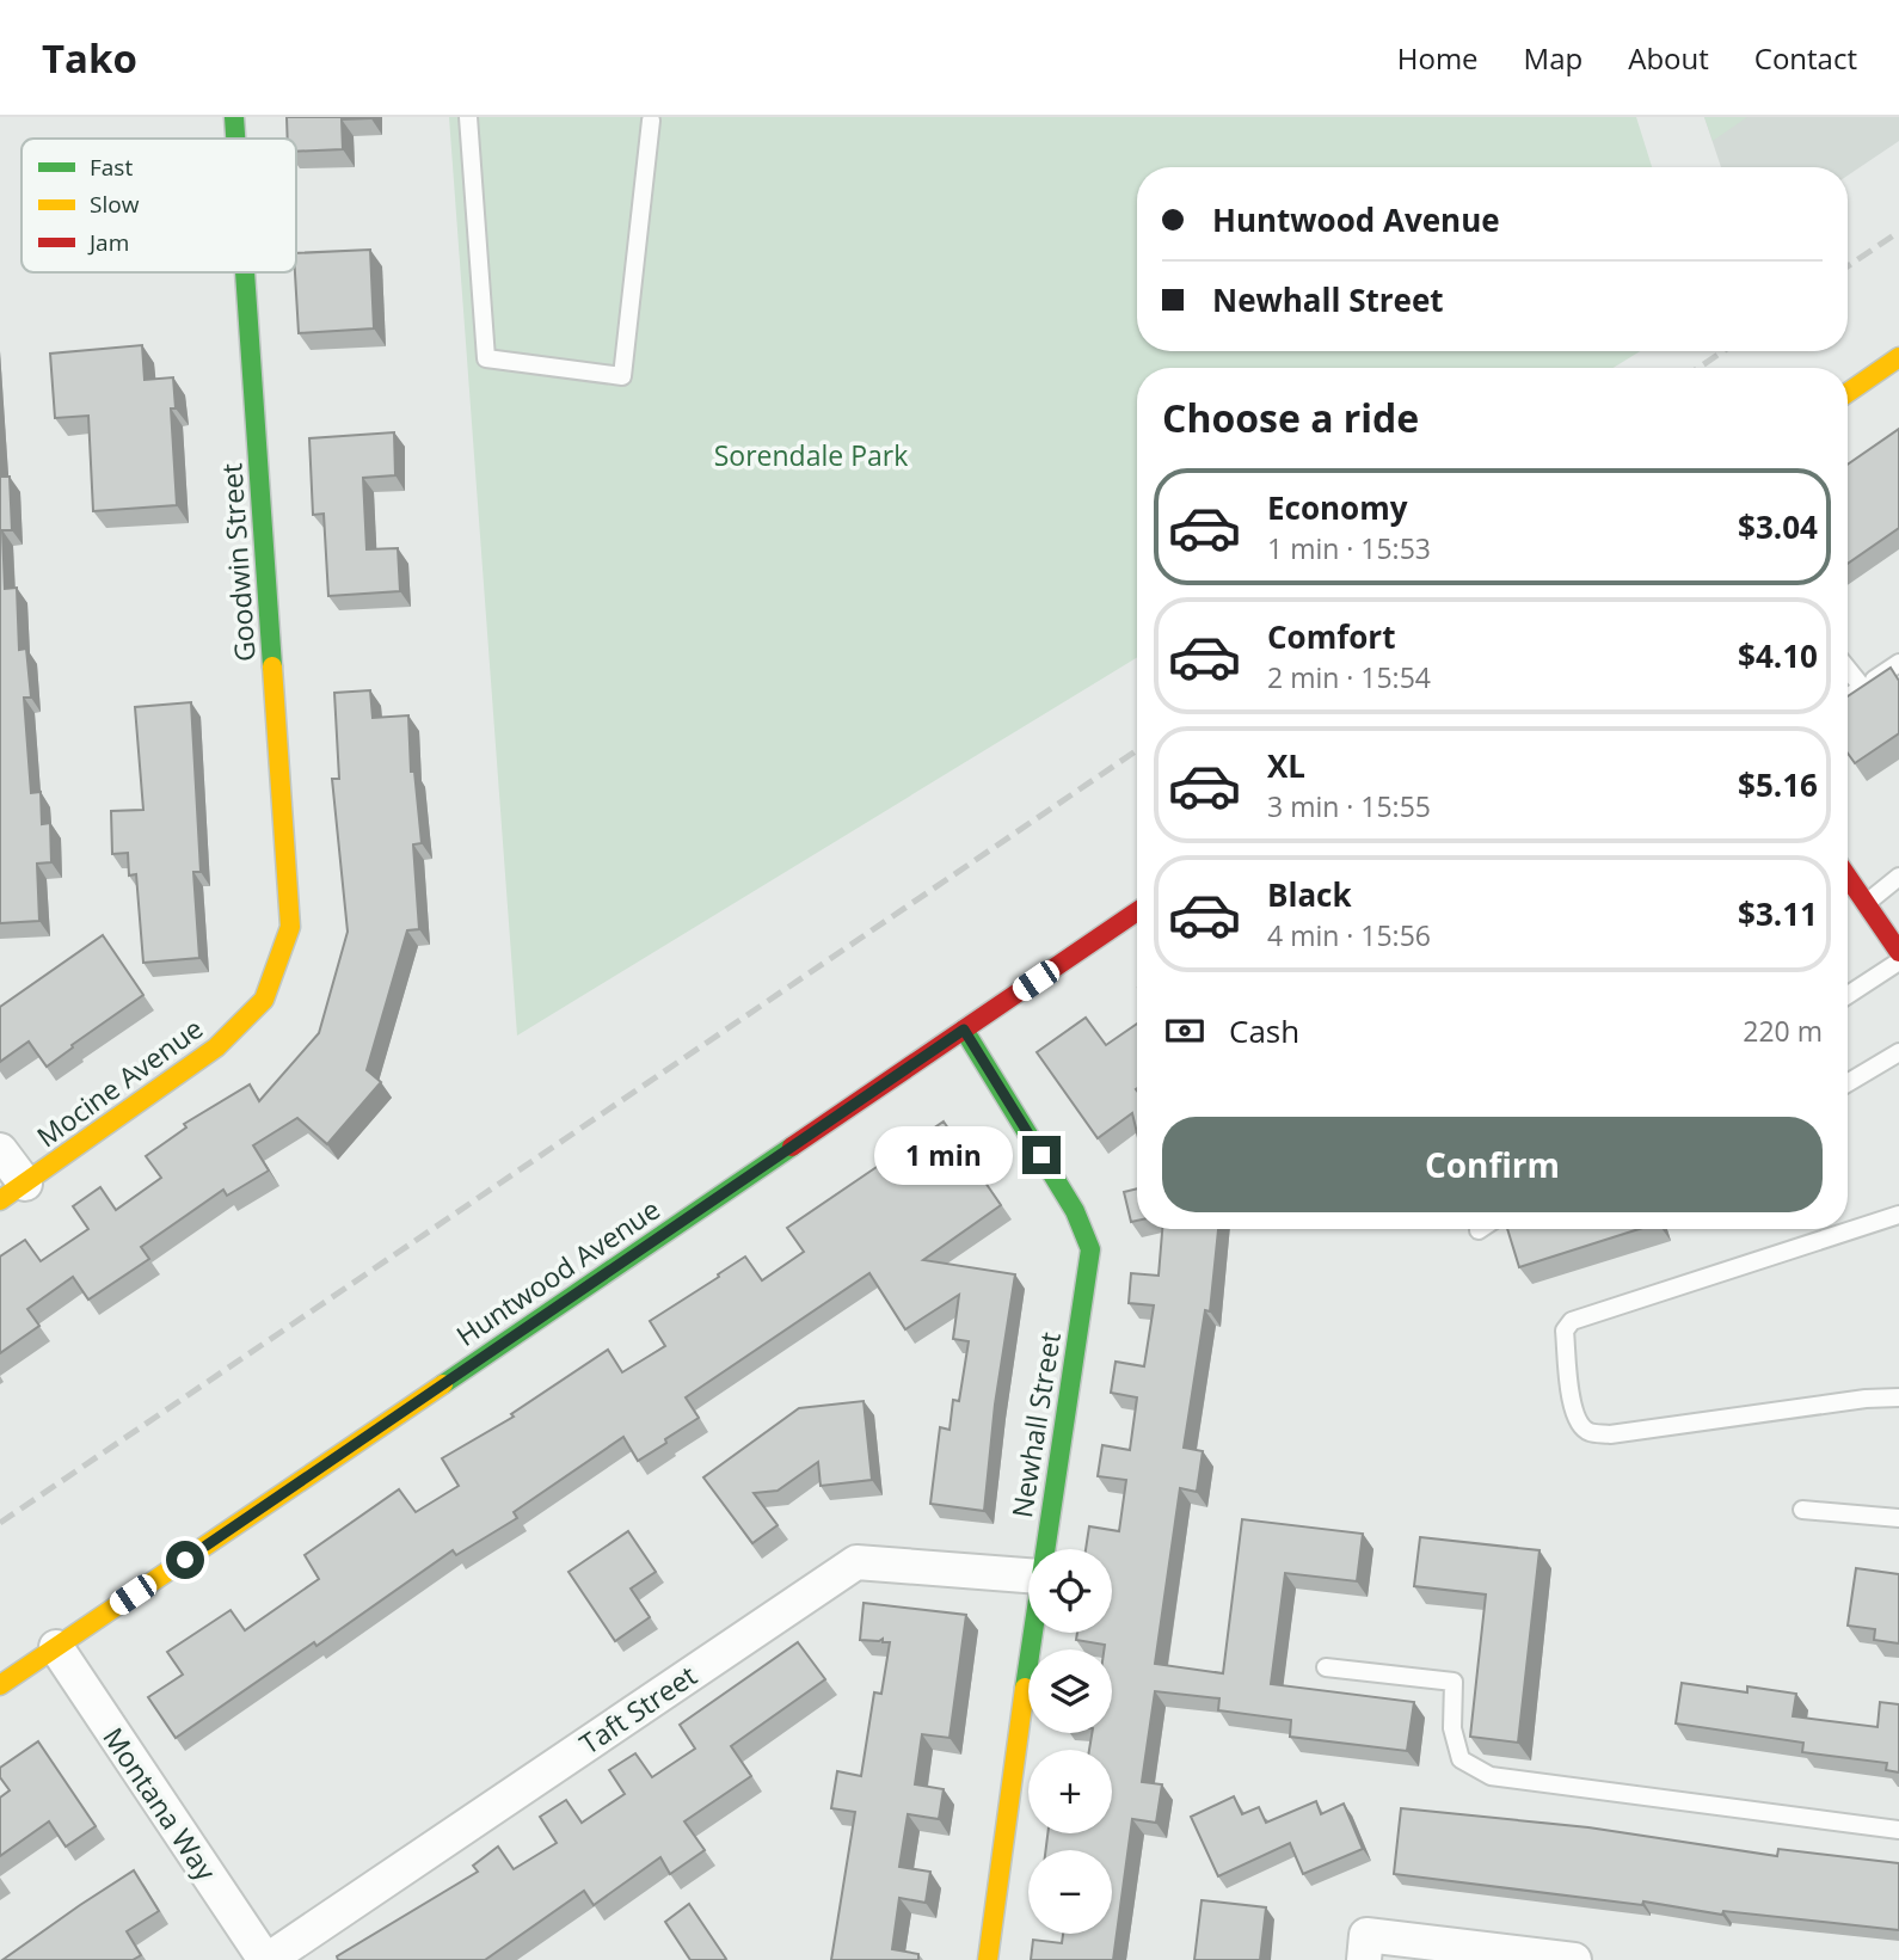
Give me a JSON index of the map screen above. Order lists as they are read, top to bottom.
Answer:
{
  "streets": {
    "street": [
      "Goodwin Street",
      "Mocine Avenue",
      "Huntwood Avenue",
      "Newhall Street",
      "Taft Street",
      "Montana Way"
    ]
  },
  "crossings": [
    ["Goodwin Street", "Mocine Avenue"],
    ["Huntwood Avenue", "Newhall Street"],
    ["Huntwood Avenue", "Montana Way"],
    ["Taft Street", "Montana Way"]
  ],
  "parks": ["Sorendale Park"],
  "legend": ["Fast", "Slow", "Jam"],
  "page": {
    "header": "Tako",
    "nav": [
      "Home",
      "Map",
      "About",
      "Contact"
    ],
    "banner": ["Huntwood Avenue", "Newhall Street"],
    "heading": "Choose a ride",
    "list": [
      {
        "name": "Economy",
        "note": "1 min · 15:53",
        "value": "$3.04"
      },
      {
        "name": "Comfort",
        "note": "2 min · 15:54",
        "value": "$4.10"
      },
      {
        "name": "XL",
        "note": "3 min · 15:55",
        "value": "$5.16"
      },
      {
        "name": "Black",
        "note": "4 min · 15:56",
        "value": "$3.11"
      }
    ],
    "pay": ["Cash", "220 m"],
    "buttons": "Confirm",
    "bubble": "1 min",
    "map_buttons": ["+", "−"]
  }
}
